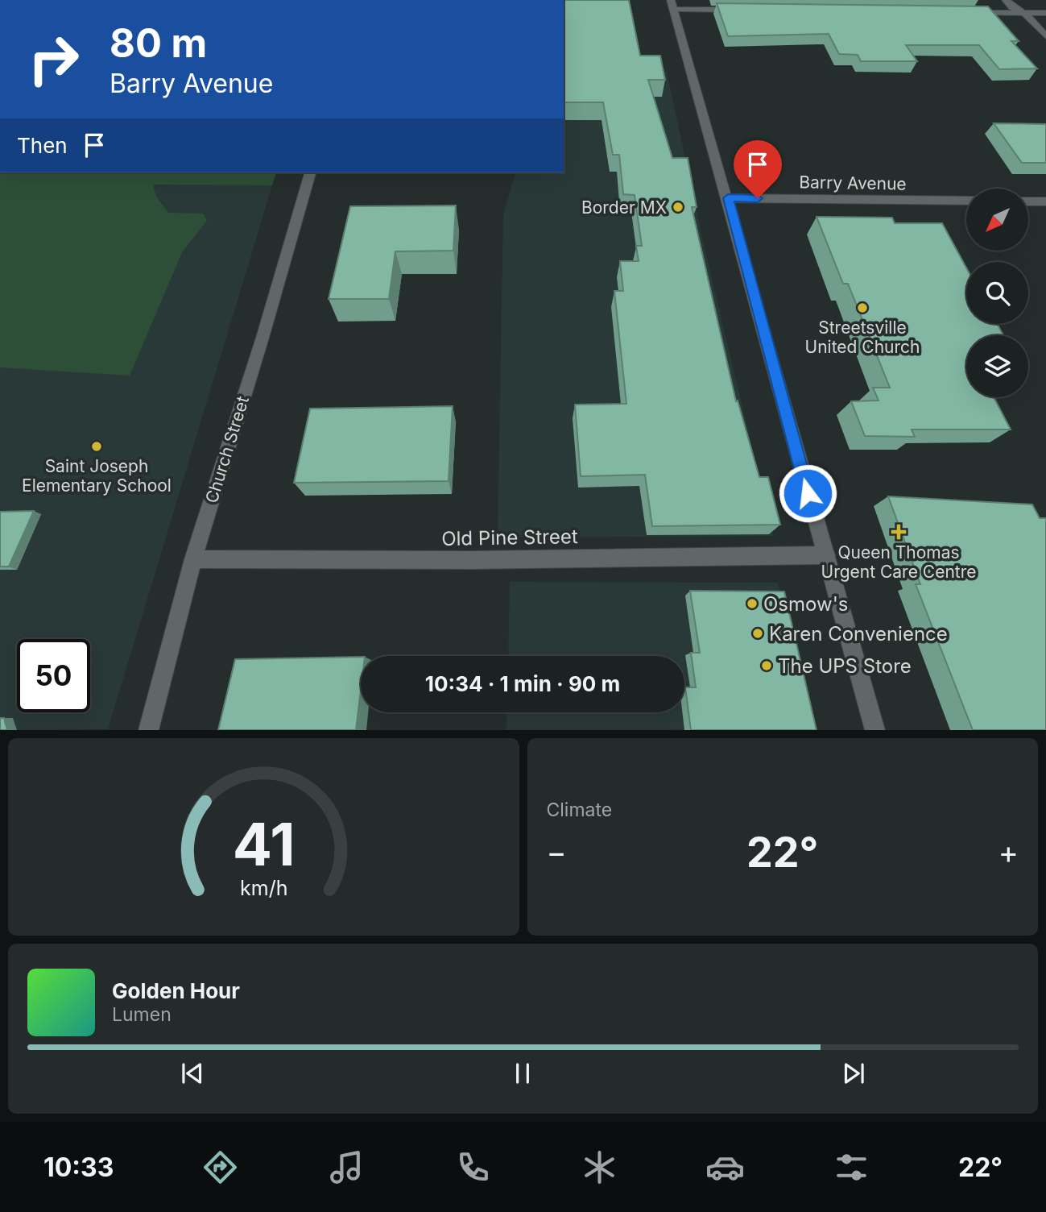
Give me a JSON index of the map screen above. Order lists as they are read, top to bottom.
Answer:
{
  "streets": {
    "street": ["Barry Avenue", "Church Street", "Old Pine Street"]
  },
  "crossings": [
    ["Church Street", "Old Pine Street"]
  ],
  "places": {
    "other": [
      "Border MX",
      "Streetsville United Church",
      "Saint Joseph Elementary School",
      "Osmow's",
      "Karen Convenience",
      "The UPS Store"
    ],
    "health": ["Queen Thomas Urgent Care Centre"]
  },
  "north": "bottom left",
  "page": {
    "turn": ["80 m", "Barry Avenue"],
    "then": "Then",
    "limit": "50",
    "trip": "10:34 · 1 min · 90 m",
    "tile": "Climate",
    "heat": ["−", "22°", "+"],
    "song": ["Golden Hour", "Lumen"],
    "tabs": ["10:33", "22°"],
    "gauge": ["41", "km/h"]
  }
}
